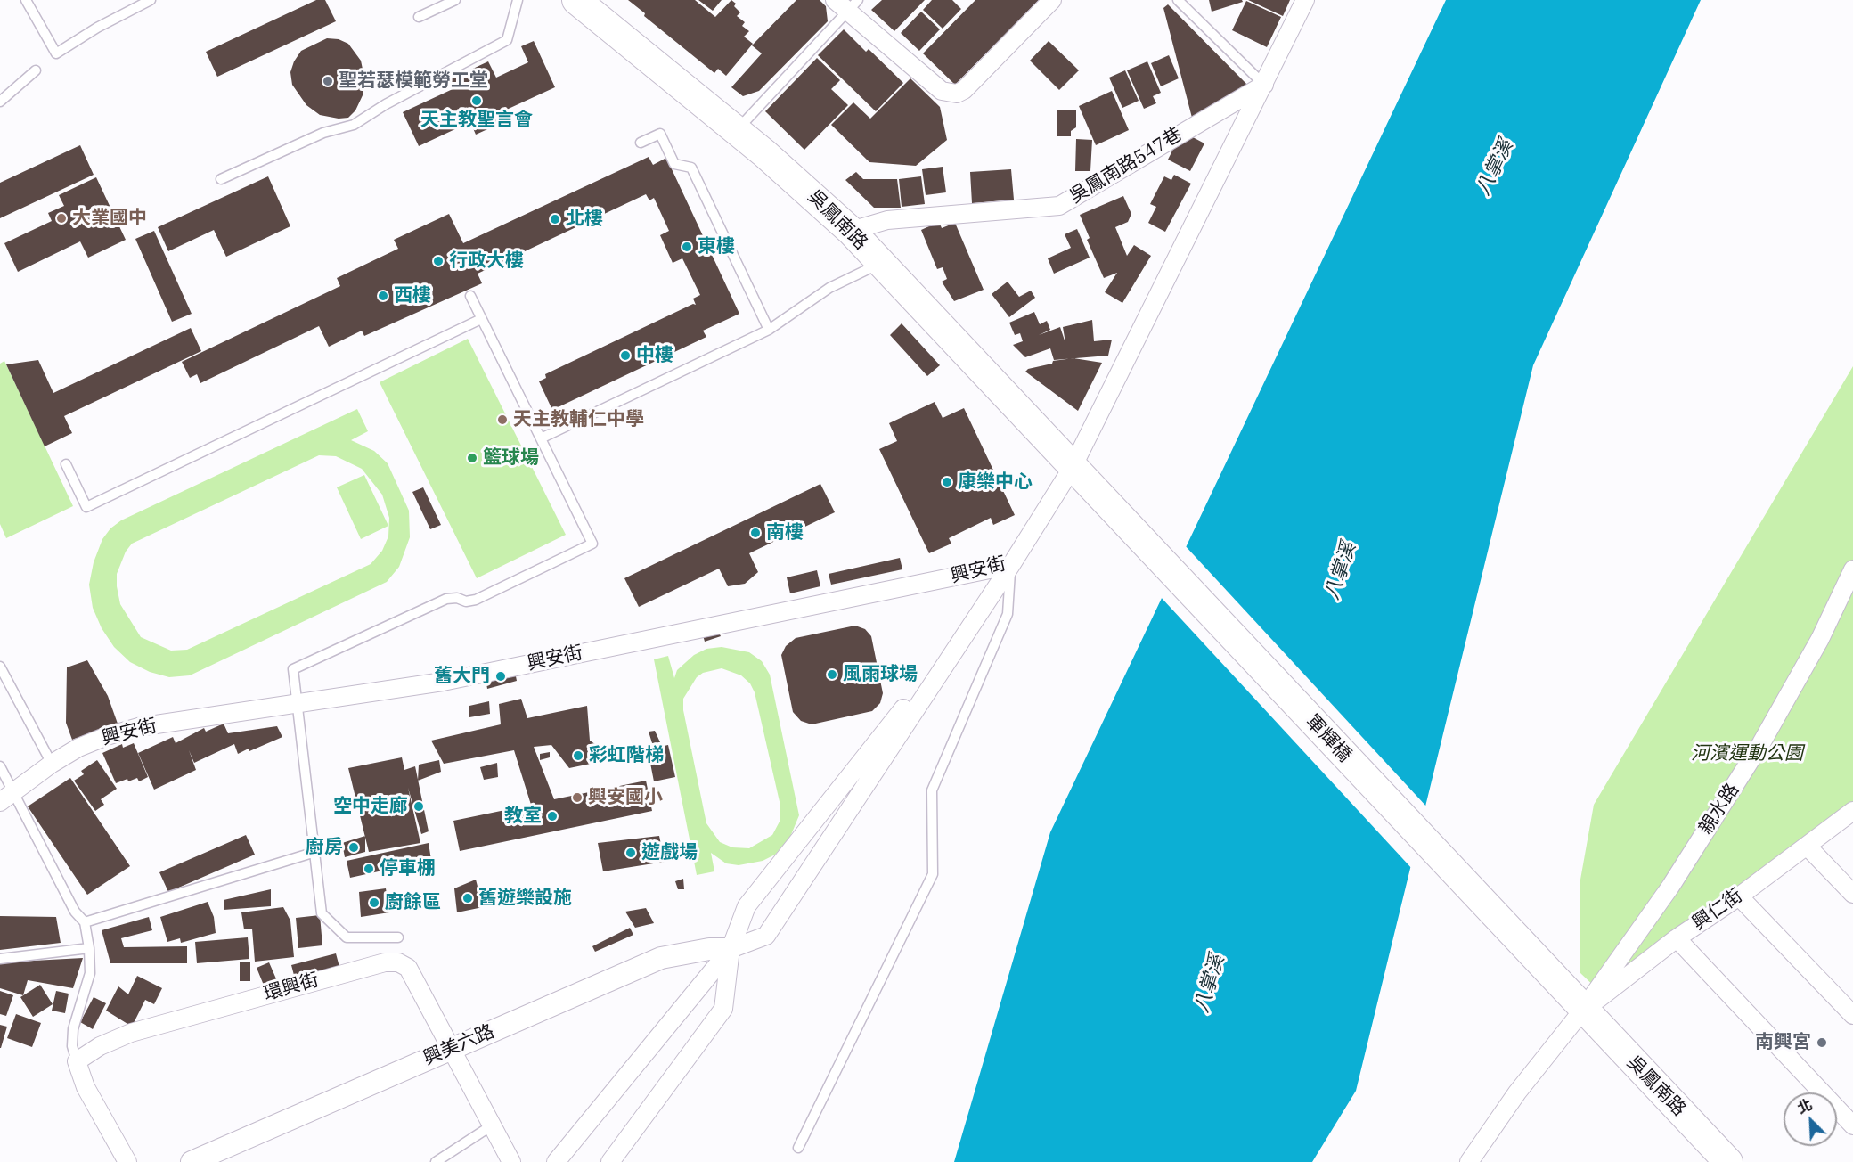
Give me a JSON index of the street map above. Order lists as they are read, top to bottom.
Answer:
{
  "streets": {
    "main road": ["吳鳳南路", "軍輝橋"],
    "street": [
      "吳鳳南路547巷",
      "興安街",
      "親水路",
      "興仁街",
      "環興街",
      "興美六路"
    ]
  },
  "crossings": [
    ["吳鳳南路547巷", "吳鳳南路"],
    ["吳鳳南路", "興安街"],
    ["吳鳳南路", "軍輝橋"],
    ["吳鳳南路", "親水路"],
    ["吳鳳南路", "興仁街"],
    ["興安街", "軍輝橋"],
    ["軍輝橋", "親水路"],
    ["軍輝橋", "興仁街"],
    ["親水路", "興仁街"],
    ["環興街", "興美六路"]
  ],
  "water": ["八掌溪"],
  "parks": ["河濱運動公園"],
  "places": [
    "聖若瑟模範勞工堂",
    "天主教聖言會",
    "大業國中",
    "北樓",
    "東樓",
    "行政大樓",
    "西樓",
    "中樓",
    "天主教輔仁中學",
    "籃球場",
    "康樂中心",
    "南樓",
    "風雨球場",
    "舊大門",
    "彩虹階梯",
    "興安國小",
    "空中走廊",
    "教室",
    "廚房",
    "遊戲場",
    "停車棚",
    "舊遊樂設施",
    "廚餘區",
    "南興宮"
  ],
  "north": "top left"
}
